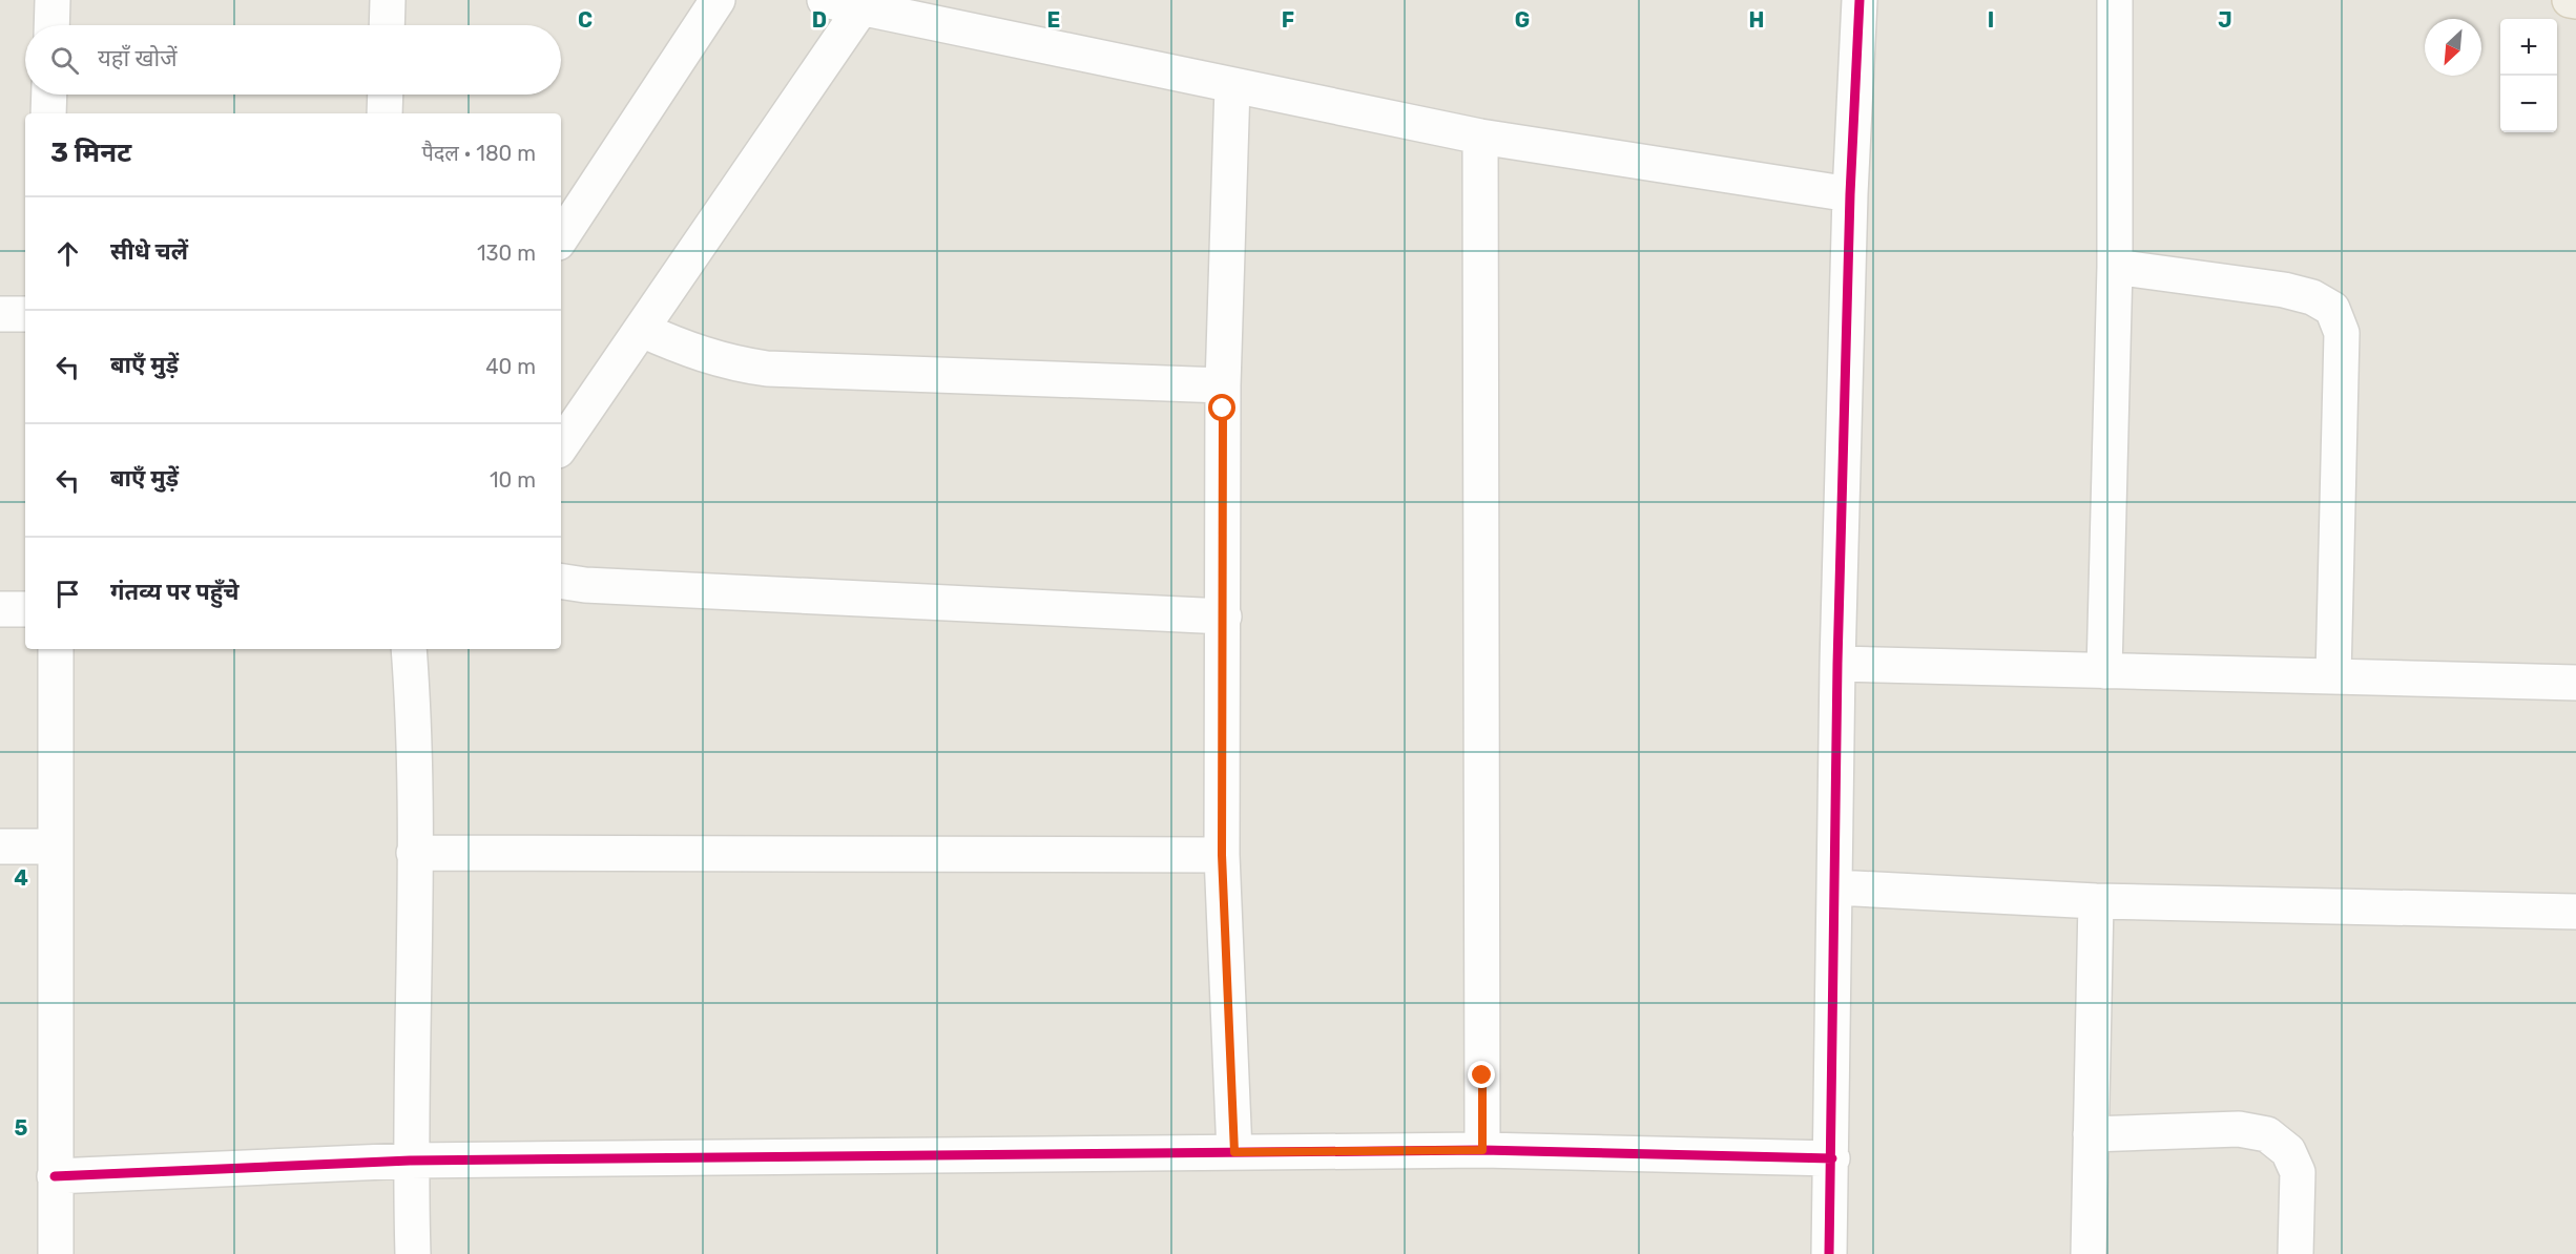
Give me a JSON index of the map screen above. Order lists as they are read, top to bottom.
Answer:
{
  "north": "bottom left",
  "page": {
    "map_buttons": ["+", "−"],
    "search": "यहाँ खोजें",
    "heading": ["3 मिनट", "पैदल · 180 m"],
    "list": [
      ["सीधे चलें", "130 m"],
      ["बाएँ मुड़ें", "40 m"],
      ["बाएँ मुड़ें", "10 m"],
      "गंतव्य पर पहुँचे"
    ]
  },
  "grid": {
    "columns": [
      "C",
      "D",
      "E",
      "F",
      "G",
      "H",
      "I",
      "J"
    ],
    "rows": ["4", "5"]
  }
}
